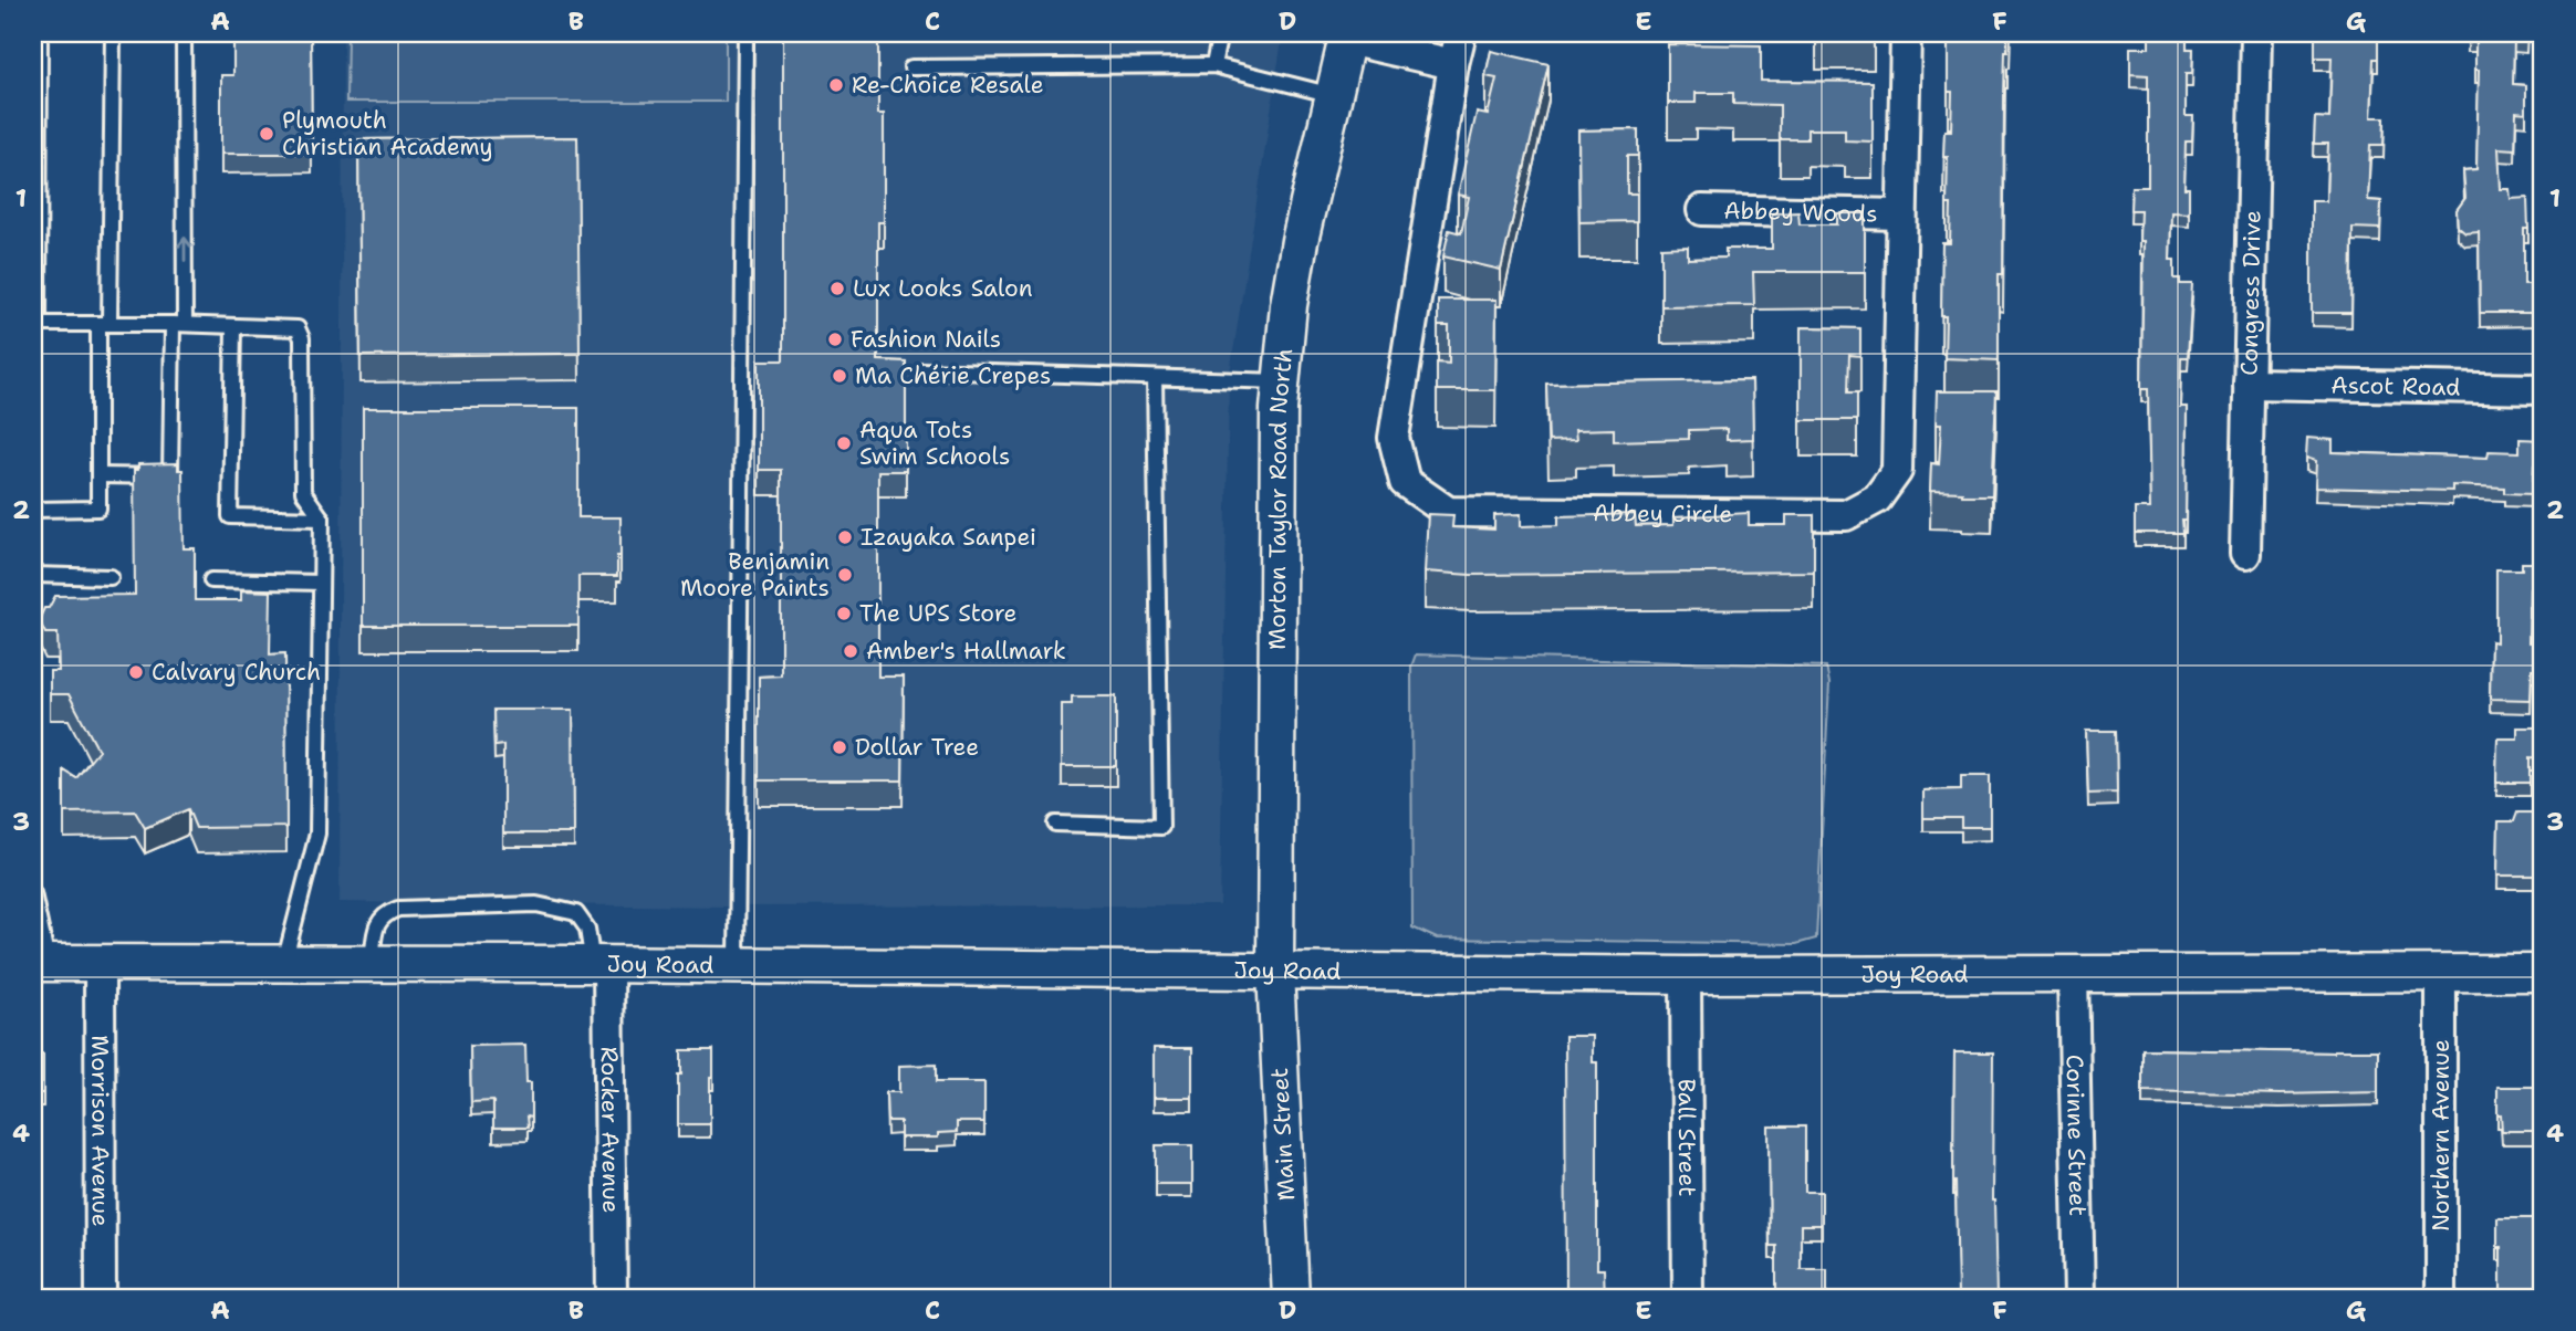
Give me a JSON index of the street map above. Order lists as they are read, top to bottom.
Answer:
{
  "streets": {
    "street": [
      "Abbey Woods",
      "Congress Drive",
      "Ascot Road",
      "Morton Taylor Road North",
      "Abbey Circle",
      "Joy Road",
      "Morrison Avenue",
      "Rocker Avenue",
      "Main Street",
      "Corinne Street",
      "Northern Avenue",
      "Ball Street"
    ]
  },
  "crossings": [
    ["Abbey Woods", "Abbey Circle"],
    ["Congress Drive", "Ascot Road"],
    ["Morton Taylor Road North", "Joy Road"],
    ["Morton Taylor Road North", "Main Street"],
    ["Joy Road", "Morrison Avenue"],
    ["Joy Road", "Rocker Avenue"],
    ["Joy Road", "Main Street"],
    ["Joy Road", "Corinne Street"],
    ["Joy Road", "Northern Avenue"],
    ["Joy Road", "Ball Street"]
  ],
  "places": [
    "Re-Choice Resale",
    "Plymouth Christian Academy",
    "Lux Looks Salon",
    "Fashion Nails",
    "Ma Chérie Crepes",
    "Aqua Tots Swim Schools",
    "Izayaka Sanpei",
    "Benjamin Moore Paints",
    "The UPS Store",
    "Amber's Hallmark",
    "Calvary Church",
    "Dollar Tree"
  ],
  "grid": {
    "columns": [
      "A",
      "B",
      "C",
      "D",
      "E",
      "F",
      "G"
    ],
    "rows": [
      "1",
      "2",
      "3",
      "4"
    ]
  }
}
